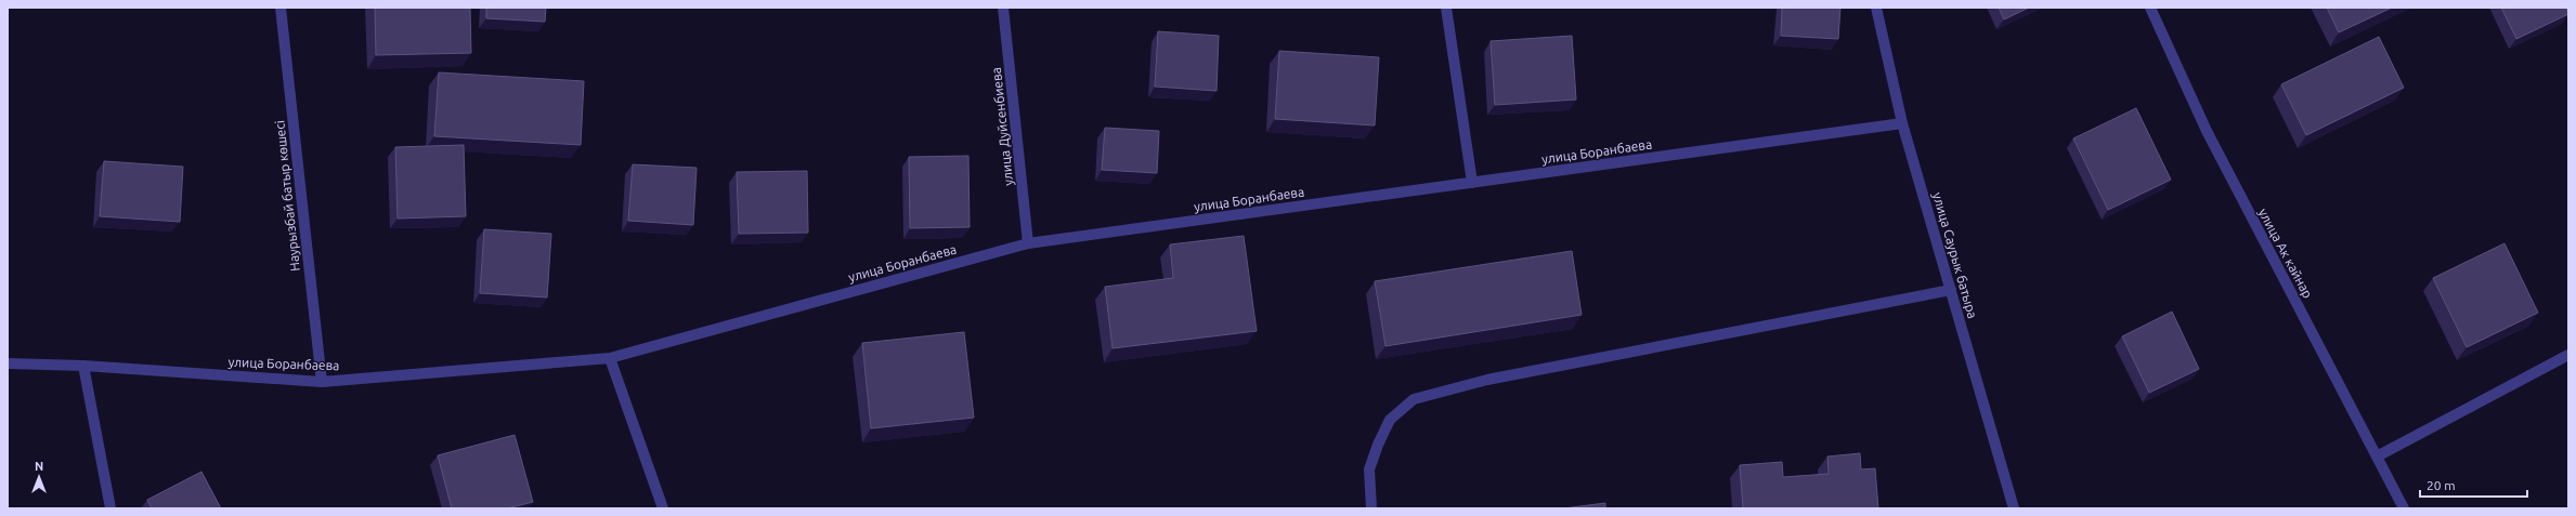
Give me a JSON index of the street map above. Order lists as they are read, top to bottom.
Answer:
{
  "streets": {
    "street": [
      "улица Дуйсенбиева",
      "улица Боранбаева",
      "Наурызбай батыр көшесі",
      "улица Ак кайнар",
      "улица Саурык батыра"
    ]
  },
  "crossings": [
    ["улица Дуйсенбиева", "улица Боранбаева"],
    ["улица Боранбаева", "Наурызбай батыр көшесі"],
    ["улица Боранбаева", "улица Саурык батыра"]
  ],
  "scale_bar": "20 m",
  "north": "top"
}
